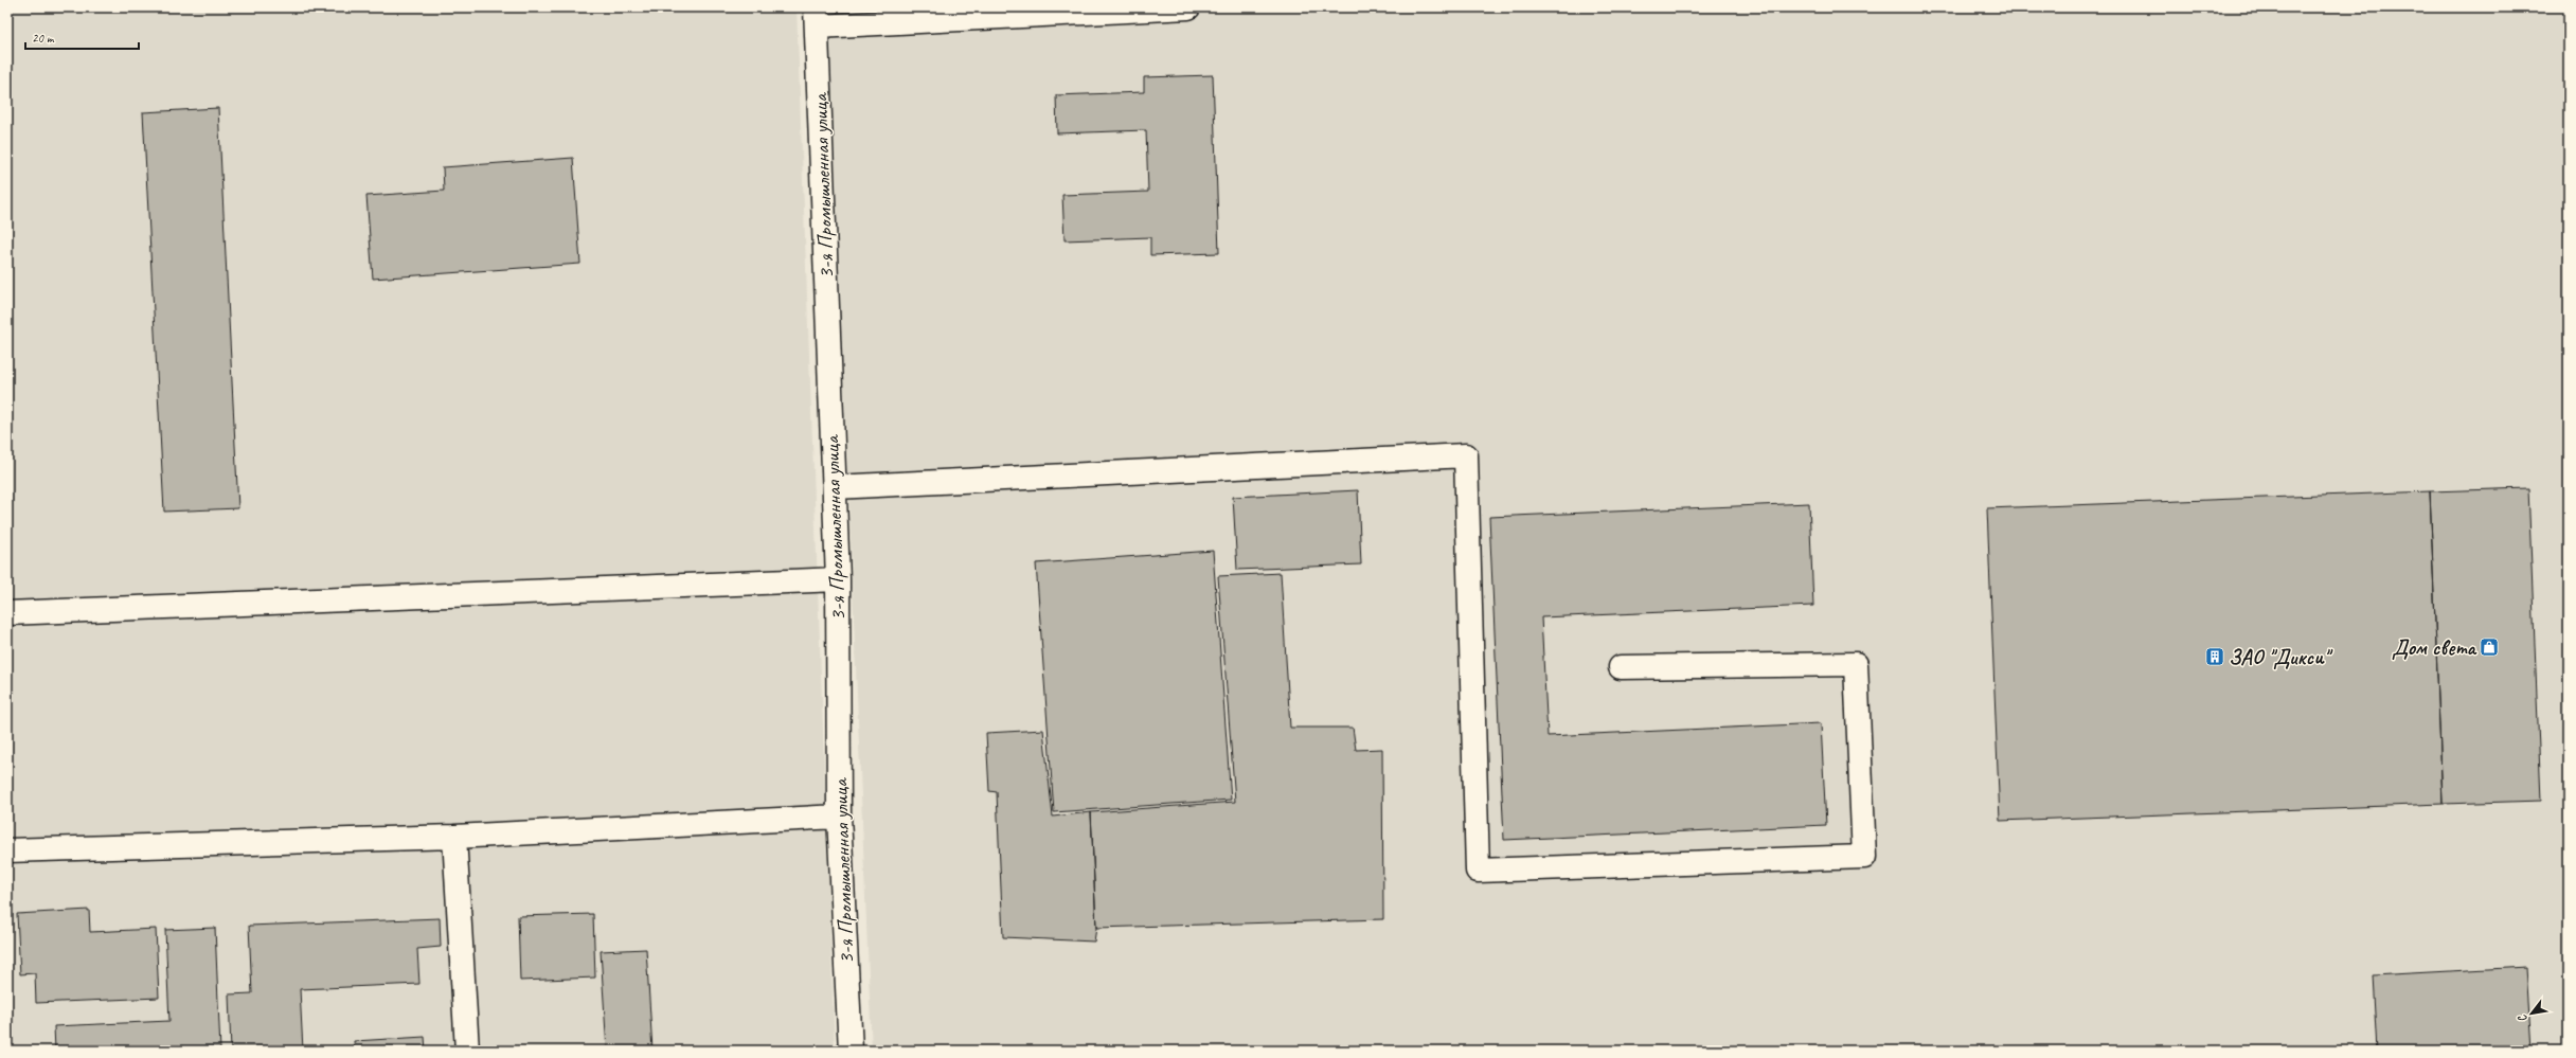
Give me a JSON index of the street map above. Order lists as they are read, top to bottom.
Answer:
{
  "streets": {
    "street": ["3-я Промышленная улица"]
  },
  "places": {
    "shop": ["Дом света"],
    "building": ["ЗАО \"Дикси\""]
  },
  "scale_bar": "20 m",
  "north": "bottom left"
}
